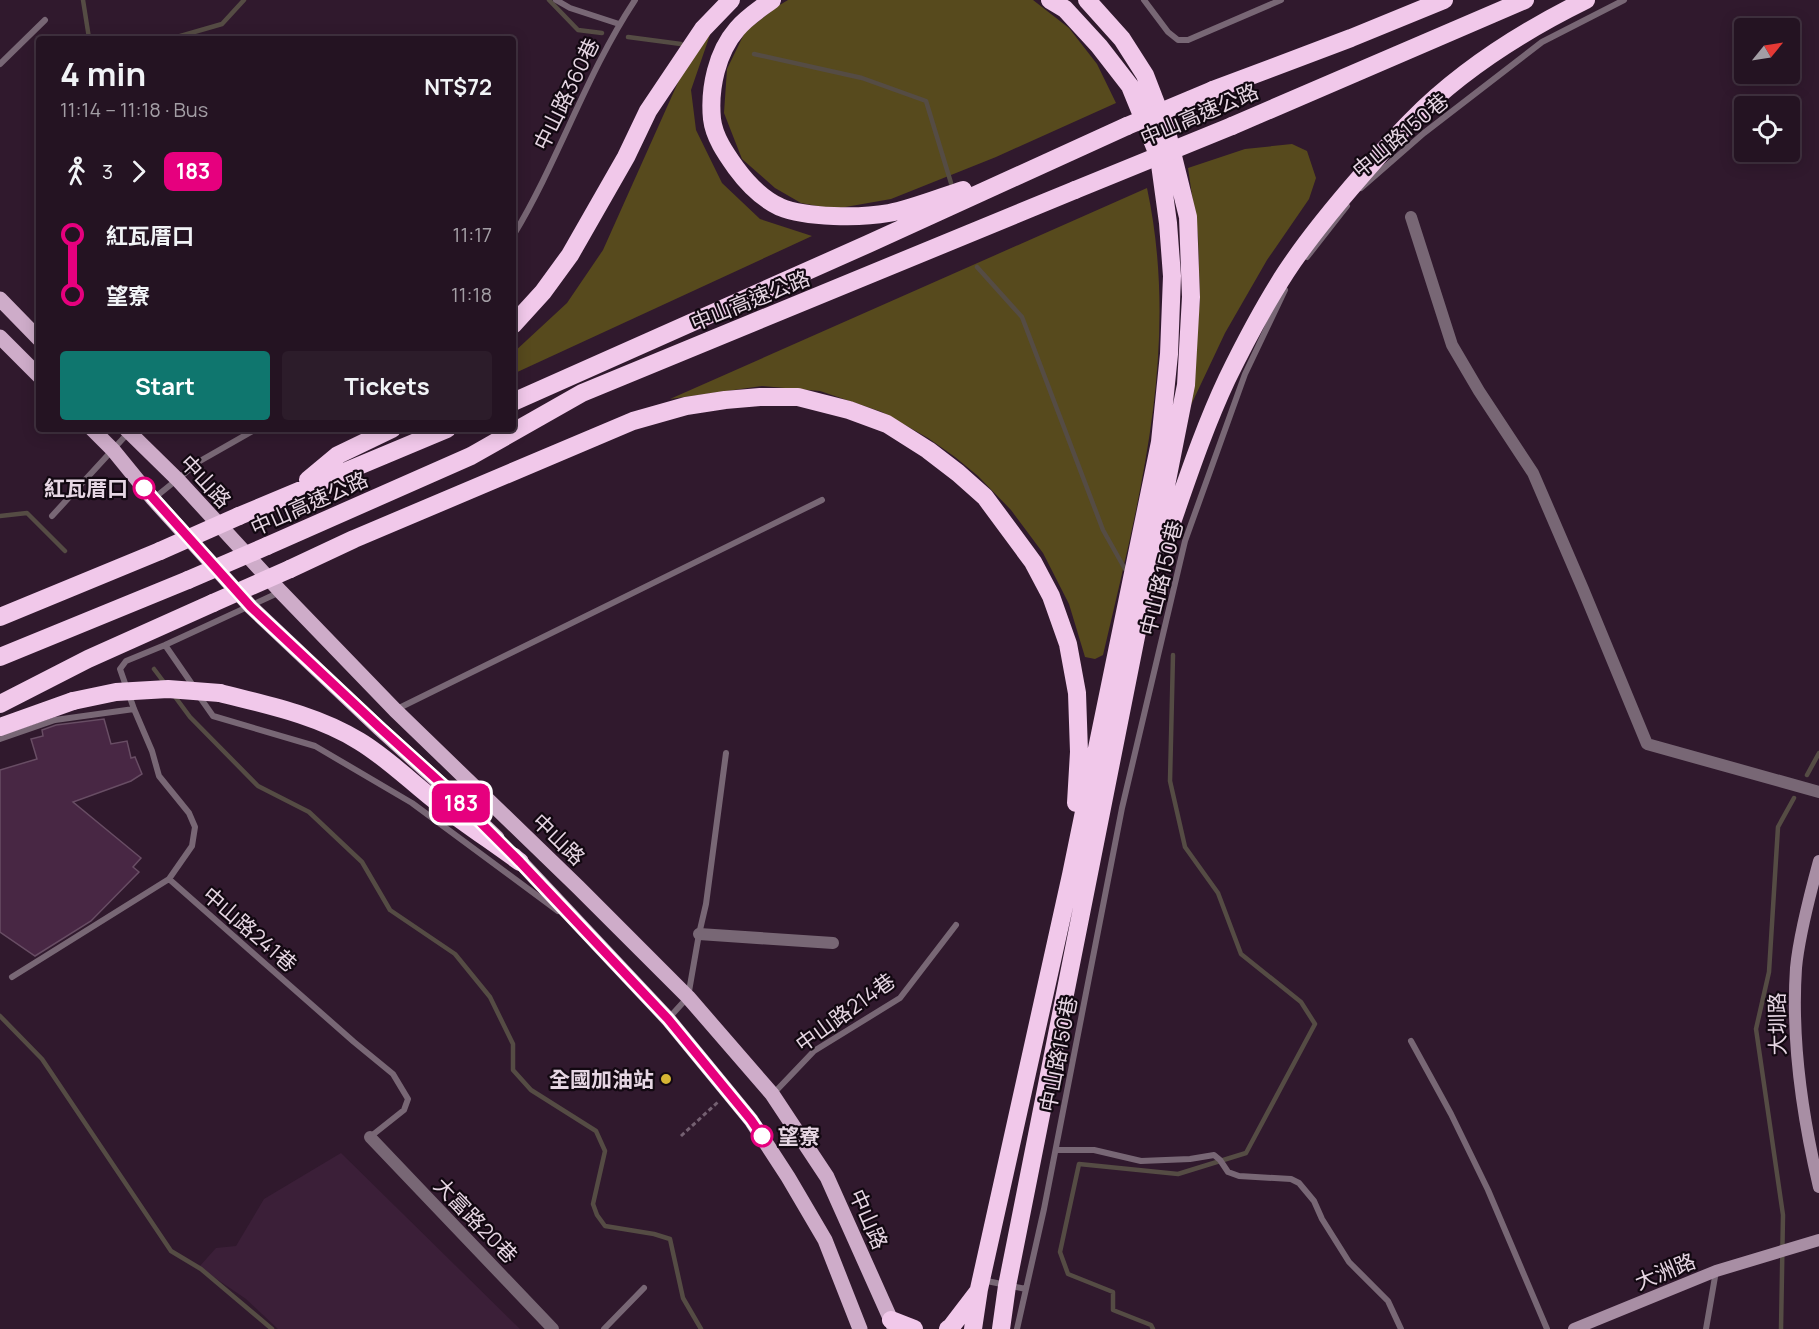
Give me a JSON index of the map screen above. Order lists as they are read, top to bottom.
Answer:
{
  "streets": {
    "highway": ["中山高速公路"],
    "main road": ["中山路"],
    "street": ["大圳路", "大富路20巷", "大洲路"],
    "lane": [
      "中山路360巷",
      "中山路150巷",
      "中山路241巷",
      "中山路214巷"
    ]
  },
  "crossings": [
    ["中山路", "中山路214巷"],
    ["中山路241巷", "大富路20巷"]
  ],
  "places": ["紅瓦厝口", "全國加油站", "望寮"],
  "lines": ["bus line 183"],
  "north": "top right",
  "page": {
    "on_map": "183",
    "heading": ["4 min", "11:14 – 11:18 · Bus", "NT$72"],
    "legs": ["3", "183"],
    "list": [
      {
        "name": "紅瓦厝口",
        "value": "11:17"
      },
      {
        "name": "望寮",
        "value": "11:18"
      }
    ],
    "buttons": ["Start", "Tickets"]
  }
}
